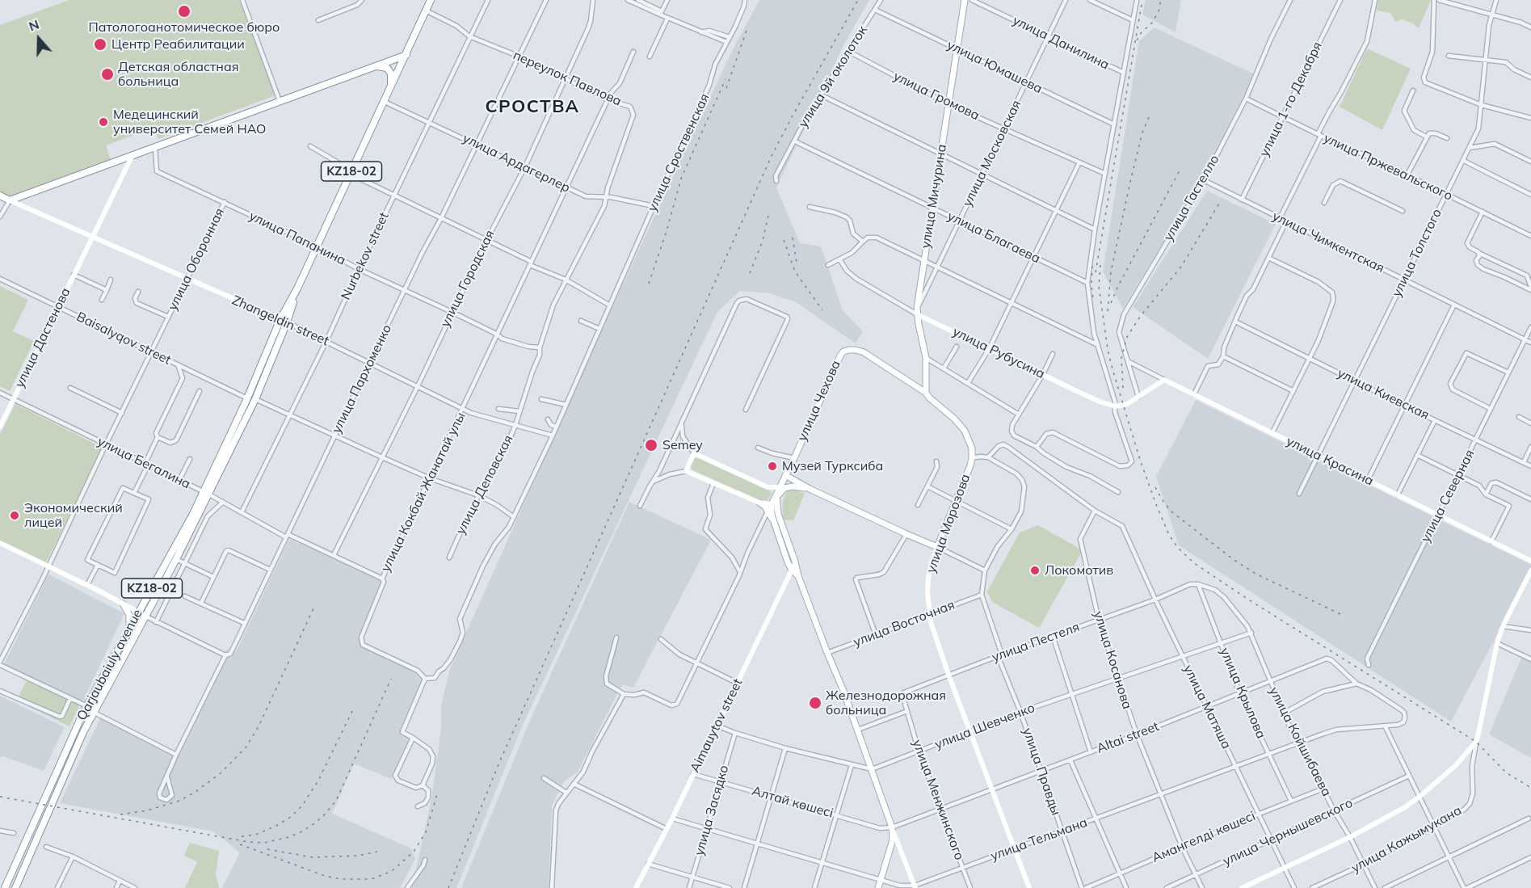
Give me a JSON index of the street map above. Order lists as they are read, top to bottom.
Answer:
{
  "streets": {
    "highway": ["KZ18-02", "Qarjaubaiuly avenue"],
    "main road": ["улица Мичурина", "улица Чехова", "улица Морозова"],
    "street": [
      "улица Данилина",
      "улица Юмашева",
      "улица 9й околоток",
      "переулок Павлова",
      "улица Громова",
      "улица 1-го Декабря",
      "улица Сроственская",
      "улица Московская",
      "улица Ардагерлер",
      "улица Пржевальского",
      "улица Гастелло",
      "улица Благаева",
      "улица Папанина",
      "улица Чимкентская",
      "улица Толстого",
      "Nurbekov street",
      "улица Оборонная",
      "улица Городская",
      "Zhangeldin street",
      "улица Дастенова",
      "Baisalyqov street",
      "улица Рубусина",
      "улица Пархоменко",
      "улица Киевская",
      "улица Красина",
      "улица Бегалина",
      "улица Деповская",
      "улица Кокбай Жанатай улы",
      "улица Северная",
      "улица Восточная",
      "улица Пестеля",
      "улица Косанова",
      "улица Крылова",
      "улица Матяша",
      "Aimauytov street",
      "улица Шевченко",
      "Altai street",
      "улица Койшибаева",
      "улица Правды",
      "улица Менжинского",
      "Алтай көшесі",
      "улица Засядко",
      "улица Чернышевского",
      "Амангелді көшесі",
      "улица Тельмана",
      "улица Кажымукана"
    ]
  },
  "crossings": [
    ["улица Данилина", "улица Московская"],
    ["улица Юмашева", "улица 9й околоток"],
    ["улица Юмашева", "улица Московская"],
    ["улица Юмашева", "улица Мичурина"],
    ["улица 9й околоток", "улица Громова"],
    ["улица 9й околоток", "улица Благаева"],
    ["переулок Павлова", "KZ18-02"],
    ["переулок Павлова", "Nurbekov street"],
    ["переулок Павлова", "улица Городская"],
    ["переулок Павлова", "улица Пархоменко"],
    ["переулок Павлова", "улица Деповская"],
    ["переулок Павлова", "улица Кокбай Жанатай улы"],
    ["улица Громова", "улица Московская"],
    ["улица Громова", "улица Мичурина"],
    ["улица 1-го Декабря", "улица Пржевальского"],
    ["улица 1-го Декабря", "улица Чимкентская"],
    ["улица Сроственская", "улица Ардагерлер"],
    ["улица Сроственская", "Zhangeldin street"],
    ["улица Сроственская", "улица Кокбай Жанатай улы"],
    ["улица Московская", "улица Мичурина"],
    ["улица Московская", "улица Благаева"],
    ["улица Московская", "улица Рубусина"],
    ["улица Ардагерлер", "Nurbekov street"],
    ["улица Ардагерлер", "улица Городская"],
    ["улица Ардагерлер", "улица Пархоменко"],
    ["улица Ардагерлер", "улица Деповская"],
    ["улица Ардагерлер", "улица Кокбай Жанатай улы"],
    ["улица Ардагерлер", "Qarjaubaiuly avenue"],
    ["улица Пржевальского", "улица Гастелло"],
    ["улица Пржевальского", "улица Толстого"],
    ["KZ18-02", "Qarjaubaiuly avenue"],
    ["улица Мичурина", "улица Благаева"],
    ["улица Мичурина", "улица Рубусина"],
    ["улица Мичурина", "улица Чехова"],
    ["улица Мичурина", "улица Морозова"],
    ["улица Гастелло", "улица Чимкентская"],
    ["улица Гастелло", "улица Красина"],
    ["улица Папанина", "Nurbekov street"],
    ["улица Папанина", "улица Оборонная"],
    ["улица Папанина", "улица Городская"],
    ["улица Папанина", "улица Пархоменко"],
    ["улица Папанина", "улица Деповская"],
    ["улица Папанина", "улица Кокбай Жанатай улы"],
    ["улица Папанина", "Qarjaubaiuly avenue"],
    ["улица Чимкентская", "улица Толстого"],
    ["улица Чимкентская", "улица Северная"],
    ["улица Толстого", "улица Киевская"],
    ["улица Толстого", "улица Красина"],
    ["Nurbekov street", "Zhangeldin street"],
    ["Nurbekov street", "улица Бегалина"],
    ["улица Оборонная", "Zhangeldin street"],
    ["улица Оборонная", "Baisalyqov street"],
    ["улица Оборонная", "улица Бегалина"],
    ["улица Городская", "Zhangeldin street"],
    ["улица Городская", "улица Бегалина"],
    ["Zhangeldin street", "улица Дастенова"],
    ["Zhangeldin street", "улица Пархоменко"],
    ["Zhangeldin street", "улица Деповская"],
    ["Zhangeldin street", "улица Кокбай Жанатай улы"],
    ["Zhangeldin street", "Qarjaubaiuly avenue"],
    ["улица Дастенова", "Baisalyqov street"],
    ["улица Дастенова", "улица Бегалина"],
    ["Baisalyqov street", "Qarjaubaiuly avenue"],
    ["улица Пархоменко", "улица Бегалина"],
    ["улица Киевская", "улица Северная"],
    ["улица Чехова", "улица Морозова"],
    ["улица Красина", "улица Северная"],
    ["улица Бегалина", "улица Кокбай Жанатай улы"],
    ["улица Бегалина", "Qarjaubaiuly avenue"],
    ["улица Морозова", "улица Восточная"],
    ["улица Морозова", "улица Пестеля"],
    ["улица Морозова", "улица Шевченко"],
    ["улица Морозова", "Altai street"],
    ["улица Морозова", "улица Тельмана"],
    ["улица Восточная", "улица Правды"],
    ["улица Пестеля", "улица Косанова"],
    ["улица Пестеля", "улица Крылова"],
    ["улица Пестеля", "улица Матяша"],
    ["улица Пестеля", "улица Койшибаева"],
    ["улица Пестеля", "улица Правды"],
    ["улица Пестеля", "улица Менжинского"],
    ["улица Косанова", "улица Матяша"],
    ["улица Косанова", "улица Шевченко"],
    ["улица Косанова", "Altai street"],
    ["улица Косанова", "улица Чернышевского"],
    ["улица Косанова", "Амангелді көшесі"],
    ["улица Косанова", "улица Тельмана"],
    ["улица Крылова", "улица Шевченко"],
    ["улица Крылова", "Altai street"],
    ["улица Крылова", "улица Койшибаева"],
    ["улица Крылова", "Амангелді көшесі"],
    ["улица Крылова", "улица Тельмана"],
    ["улица Матяша", "улица Шевченко"],
    ["улица Матяша", "Altai street"],
    ["улица Матяша", "улица Чернышевского"],
    ["улица Матяша", "Амангелді көшесі"],
    ["улица Матяша", "улица Тельмана"],
    ["Aimauytov street", "Алтай көшесі"],
    ["Aimauytov street", "улица Тельмана"],
    ["улица Шевченко", "улица Койшибаева"],
    ["улица Шевченко", "улица Правды"],
    ["улица Шевченко", "улица Менжинского"],
    ["Altai street", "улица Койшибаева"],
    ["Altai street", "улица Правды"],
    ["Altai street", "улица Менжинского"],
    ["Altai street", "Алтай көшесі"],
    ["Altai street", "улица Тельмана"],
    ["улица Койшибаева", "улица Чернышевского"],
    ["улица Койшибаева", "Амангелді көшесі"],
    ["улица Койшибаева", "улица Тельмана"],
    ["улица Койшибаева", "улица Кажымукана"],
    ["улица Правды", "улица Тельмана"],
    ["улица Менжинского", "улица Тельмана"],
    ["Алтай көшесі", "улица Засядко"],
    ["улица Засядко", "улица Тельмана"]
  ],
  "districts": ["СРОСТВА"],
  "places": [
    "Патологоанотомическое бюро",
    "Центр Реабилитации",
    "Детская областная больница",
    "Медецинский университет Семей НАО",
    "Semey",
    "Музей Турксиба",
    "Экономический лицей",
    "Локомотив",
    "Железнодорожная больница"
  ],
  "north": "top"
}
